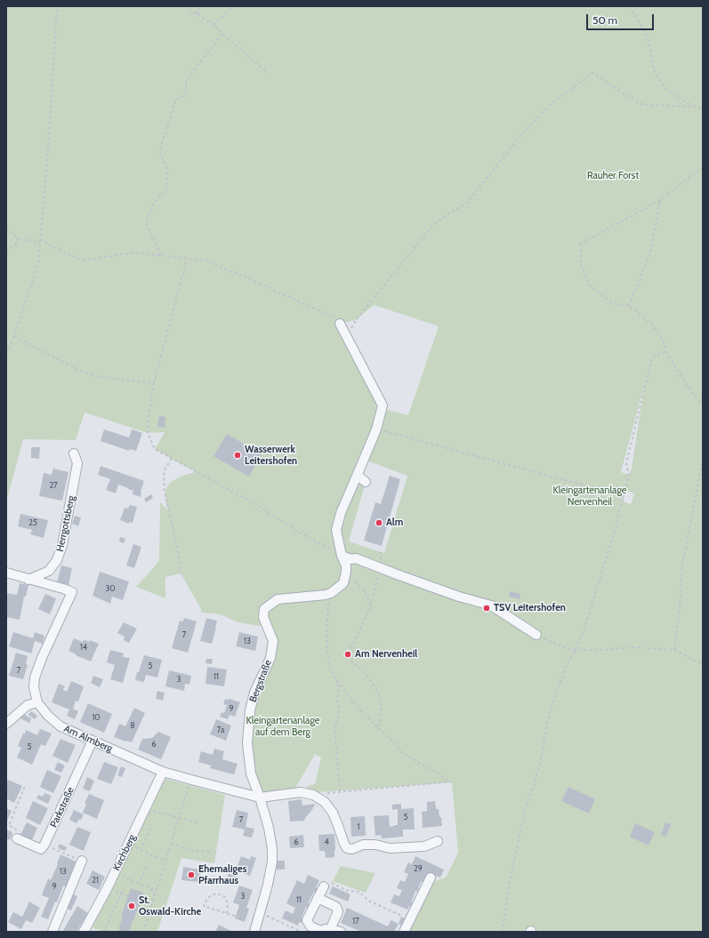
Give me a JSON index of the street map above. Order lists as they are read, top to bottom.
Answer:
{
  "streets": {
    "street": [
      "Herrgottsberg",
      "Bergstraße",
      "Am Almberg",
      "Parkstraße",
      "Kirchberg"
    ]
  },
  "crossings": [
    ["Herrgottsberg", "Am Almberg"],
    ["Bergstraße", "Am Almberg"],
    ["Am Almberg", "Parkstraße"],
    ["Am Almberg", "Kirchberg"]
  ],
  "parks": ["Rauher Forst", "Kleingartenanlage Nervenheil", "Kleingartenanlage auf dem Berg"],
  "places": [
    "Wasserwerk Leitershofen",
    "Alm",
    "TSV Leitershofen",
    "Am Nervenheil",
    "Ehemaliges Pfarrhaus",
    "St. Oswald-Kirche"
  ],
  "house_numbers": [
    "27",
    "25",
    "30",
    "7",
    "13",
    "14",
    "5",
    "7",
    "11",
    "3",
    "9",
    "10",
    "8",
    "7a",
    "6",
    "5",
    "5",
    "7",
    "1",
    "6",
    "4",
    "29",
    "13",
    "21",
    "9",
    "3",
    "11",
    "17"
  ],
  "scale_bar": "50 m"
}
